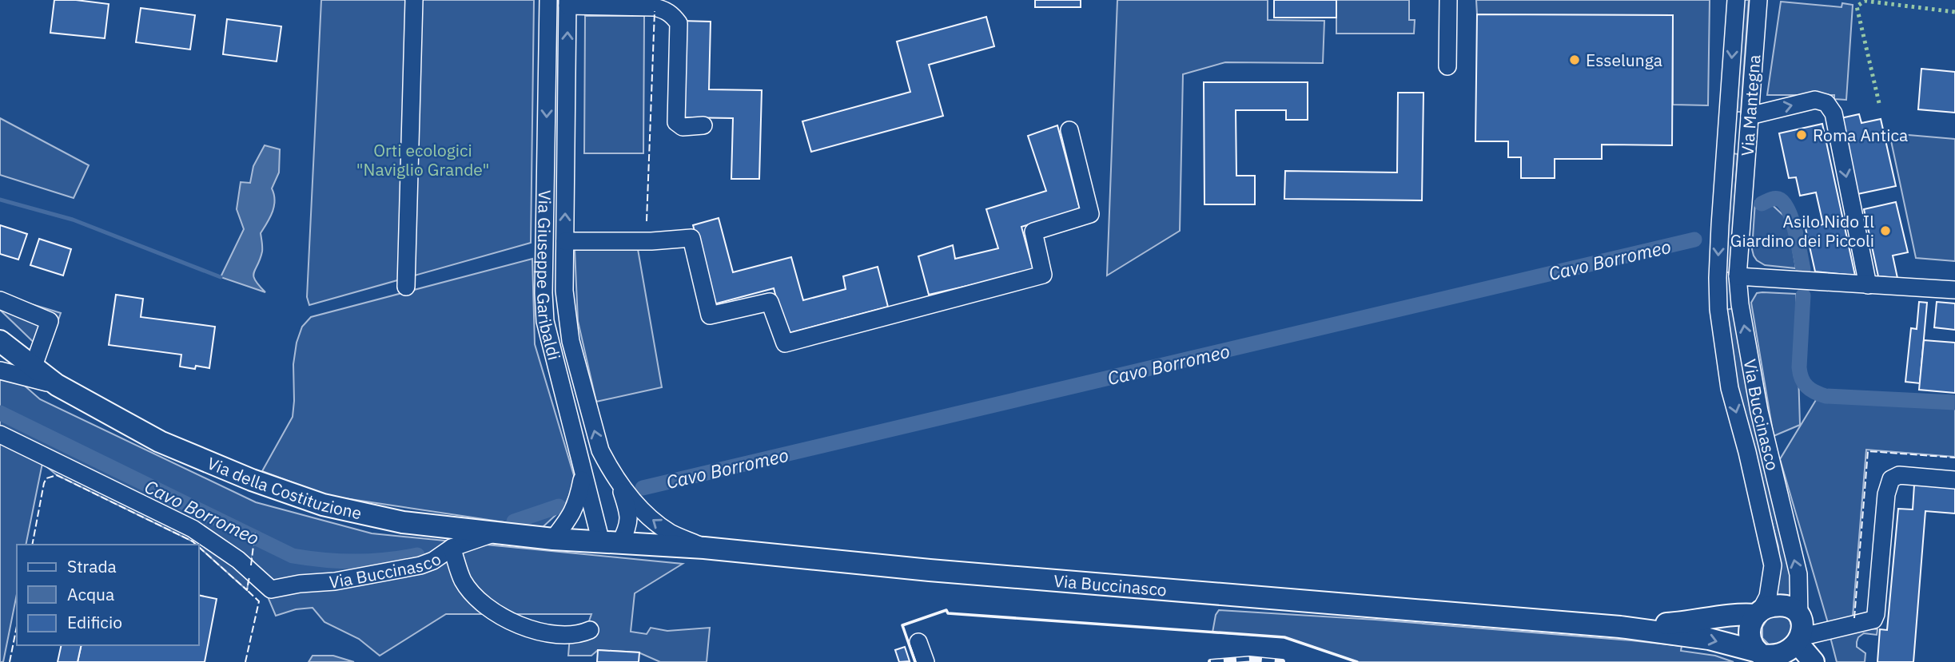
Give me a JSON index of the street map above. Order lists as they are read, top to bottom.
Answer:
{
  "streets": {
    "main road": ["Via Buccinasco", "Via della Costituzione"],
    "street": ["Via Mantegna", "Via Giuseppe Garibaldi"]
  },
  "crossings": [
    ["Via Mantegna", "Via Buccinasco"],
    ["Via Giuseppe Garibaldi", "Via Buccinasco"],
    ["Via Giuseppe Garibaldi", "Via della Costituzione"],
    ["Via Buccinasco", "Via della Costituzione"]
  ],
  "water": ["Cavo Borromeo"],
  "parks": ["Orti ecologici \"Naviglio Grande\""],
  "places": ["Esselunga", "Roma Antica", "Asilo Nido Il Giardino dei Piccoli"],
  "legend": ["Strada", "Acqua", "Edificio"]
}
